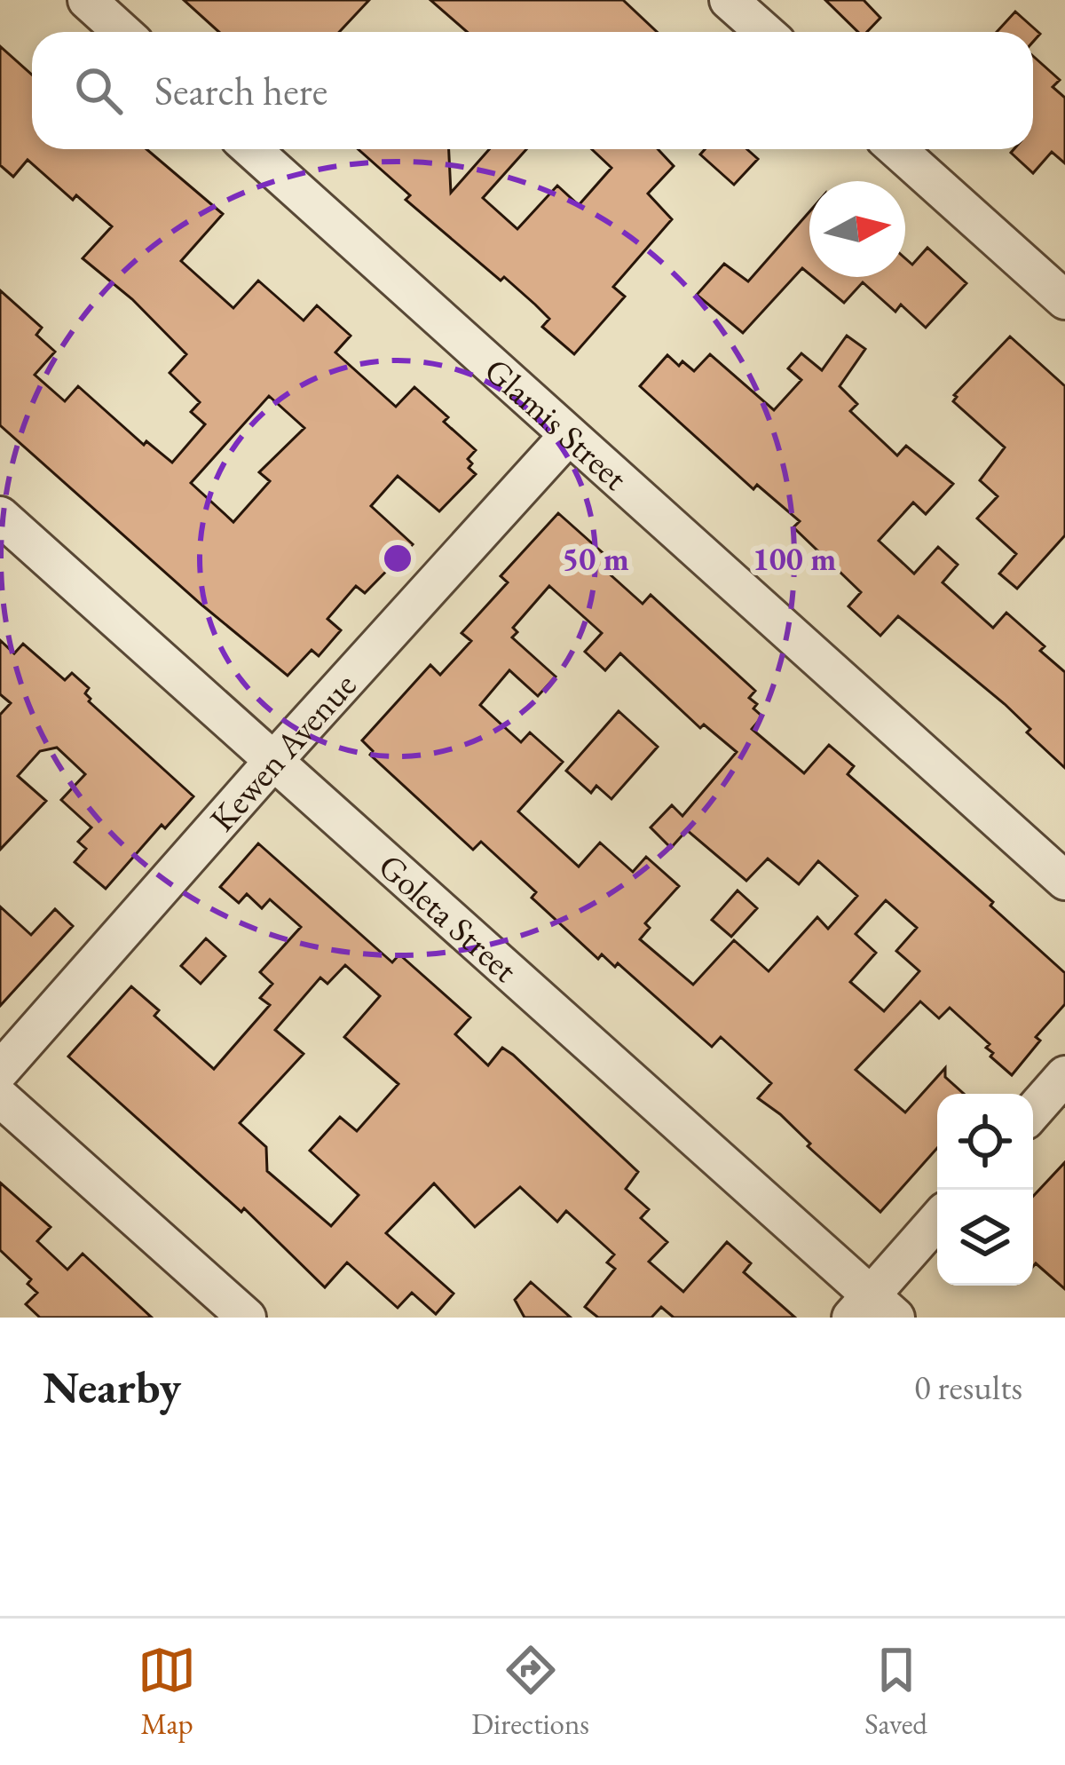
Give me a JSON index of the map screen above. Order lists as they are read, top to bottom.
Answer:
{
  "streets": {
    "street": ["Glamis Street", "Kewen Avenue", "Goleta Street"]
  },
  "crossings": [
    ["Glamis Street", "Kewen Avenue"],
    ["Kewen Avenue", "Goleta Street"]
  ],
  "north": "right",
  "page": {
    "search": "Search here",
    "heading": ["Nearby", "0 results"],
    "nav": ["Map", "Directions", "Saved"]
  },
  "rings": ["50 m", "100 m"]
}
